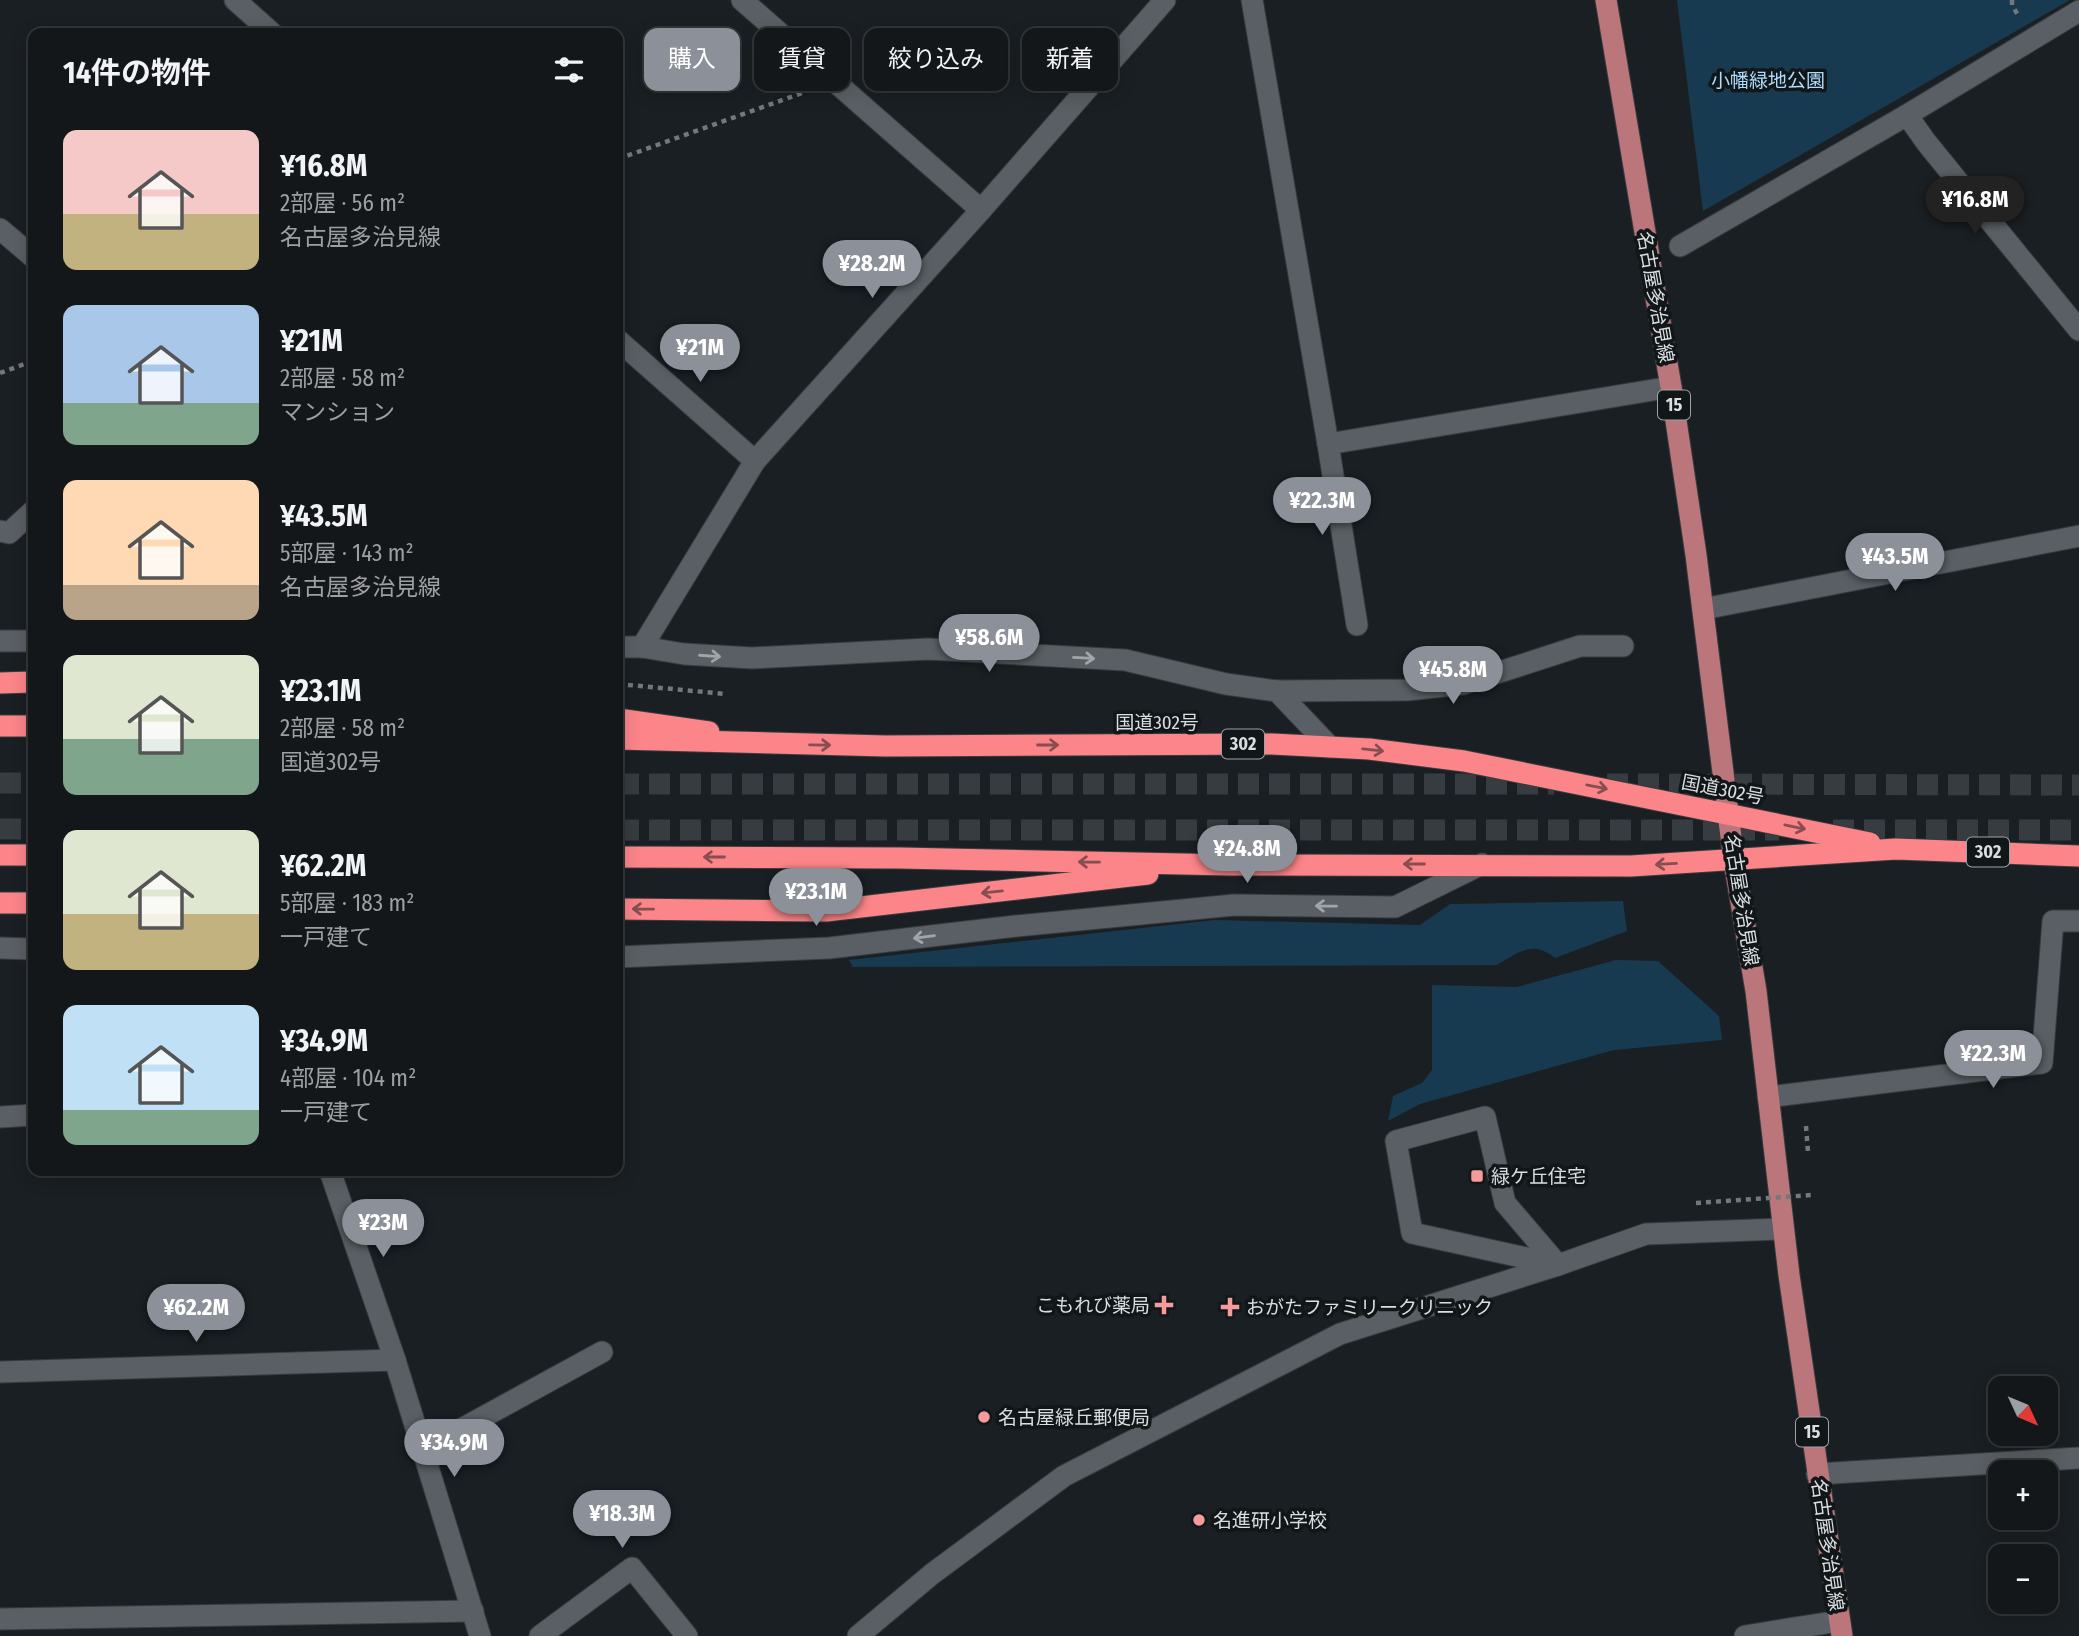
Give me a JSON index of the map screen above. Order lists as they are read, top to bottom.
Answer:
{
  "streets": {
    "highway": ["国道302号", "302"],
    "main road": ["名古屋多治見線", "15"]
  },
  "crossings": [
    ["名古屋多治見線", "国道302号"]
  ],
  "parks": ["小幡緑地公園"],
  "places": {
    "transit": ["緑ケ丘住宅"],
    "health": ["こもれび薬局", "おがたファミリークリニック"],
    "other": ["名古屋緑丘郵便局", "名進研小学校"]
  },
  "north": "bottom right",
  "page": {
    "chip": [
      "購入",
      "賃貸",
      "絞り込み",
      "新着"
    ],
    "heading": "14件の物件",
    "list": [
      {
        "name": "¥16.8M",
        "note": "2部屋 · 56 m² · 名古屋多治見線"
      },
      {
        "name": "¥21M",
        "note": "2部屋 · 58 m² · マンション"
      },
      {
        "name": "¥43.5M",
        "note": "5部屋 · 143 m² · 名古屋多治見線"
      },
      {
        "name": "¥23.1M",
        "note": "2部屋 · 58 m² · 国道302号"
      },
      {
        "name": "¥62.2M",
        "note": "5部屋 · 183 m² · 一戸建て"
      },
      {
        "name": "¥34.9M",
        "note": "4部屋 · 104 m² · 一戸建て"
      }
    ],
    "price": [
      "¥16.8M",
      "¥28.2M",
      "¥21M",
      "¥22.3M",
      "¥43.5M",
      "¥58.6M",
      "¥45.8M",
      "¥24.8M",
      "¥23.1M",
      "¥22.3M",
      "¥23M",
      "¥62.2M",
      "¥34.9M",
      "¥18.3M"
    ],
    "map_buttons": ["+", "−"]
  }
}
